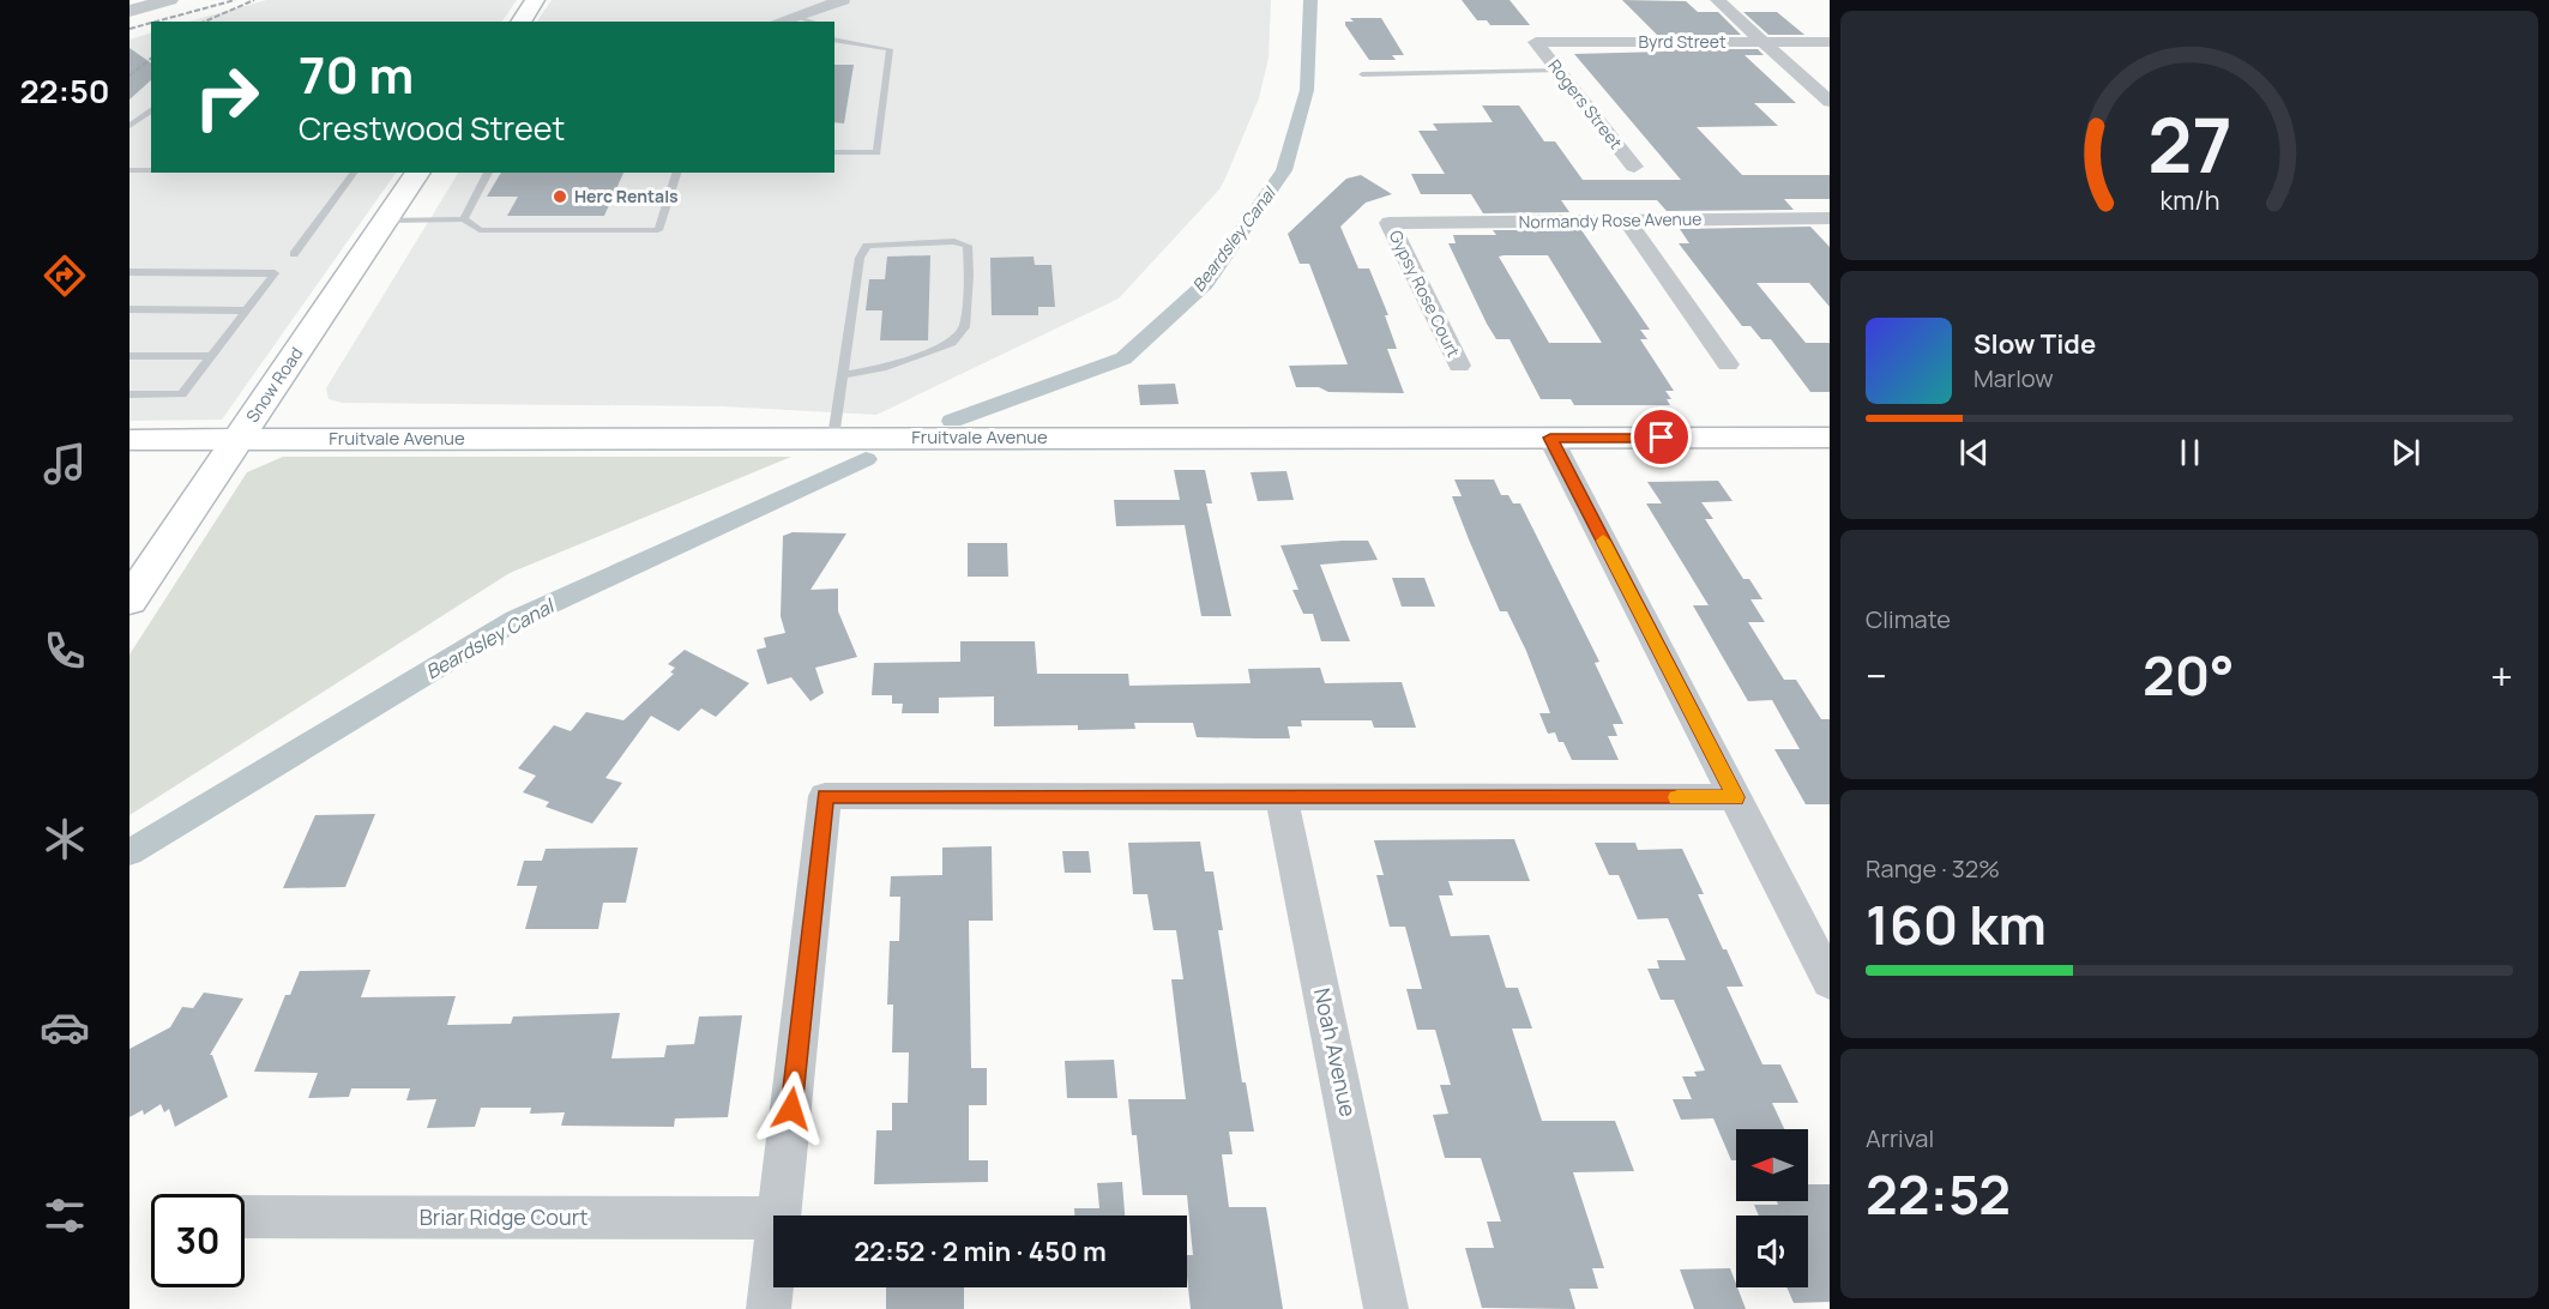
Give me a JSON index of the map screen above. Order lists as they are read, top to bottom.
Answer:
{
  "streets": {
    "main road": ["Snow Road", "Fruitvale Avenue"],
    "street": [
      "Byrd Street",
      "Rogers Street",
      "Normandy Rose Avenue",
      "Gypsy Rose Court",
      "Noah Avenue",
      "Briar Ridge Court"
    ]
  },
  "crossings": [
    ["Byrd Street", "Rogers Street"],
    ["Normandy Rose Avenue", "Gypsy Rose Court"],
    ["Snow Road", "Fruitvale Avenue"]
  ],
  "water": ["Beardsley Canal"],
  "places": ["Herc Rentals"],
  "north": "left",
  "page": {
    "tabs": "22:50",
    "turn": ["70 m", "Crestwood Street"],
    "song": ["Slow Tide", "Marlow"],
    "tile": [
      "Climate",
      ["Range · 32%", "160 km"],
      ["Arrival", "22:52"]
    ],
    "heat": ["−", "20°", "+"],
    "limit": "30",
    "trip": "22:52 · 2 min · 450 m",
    "gauge": ["27", "km/h"]
  }
}
